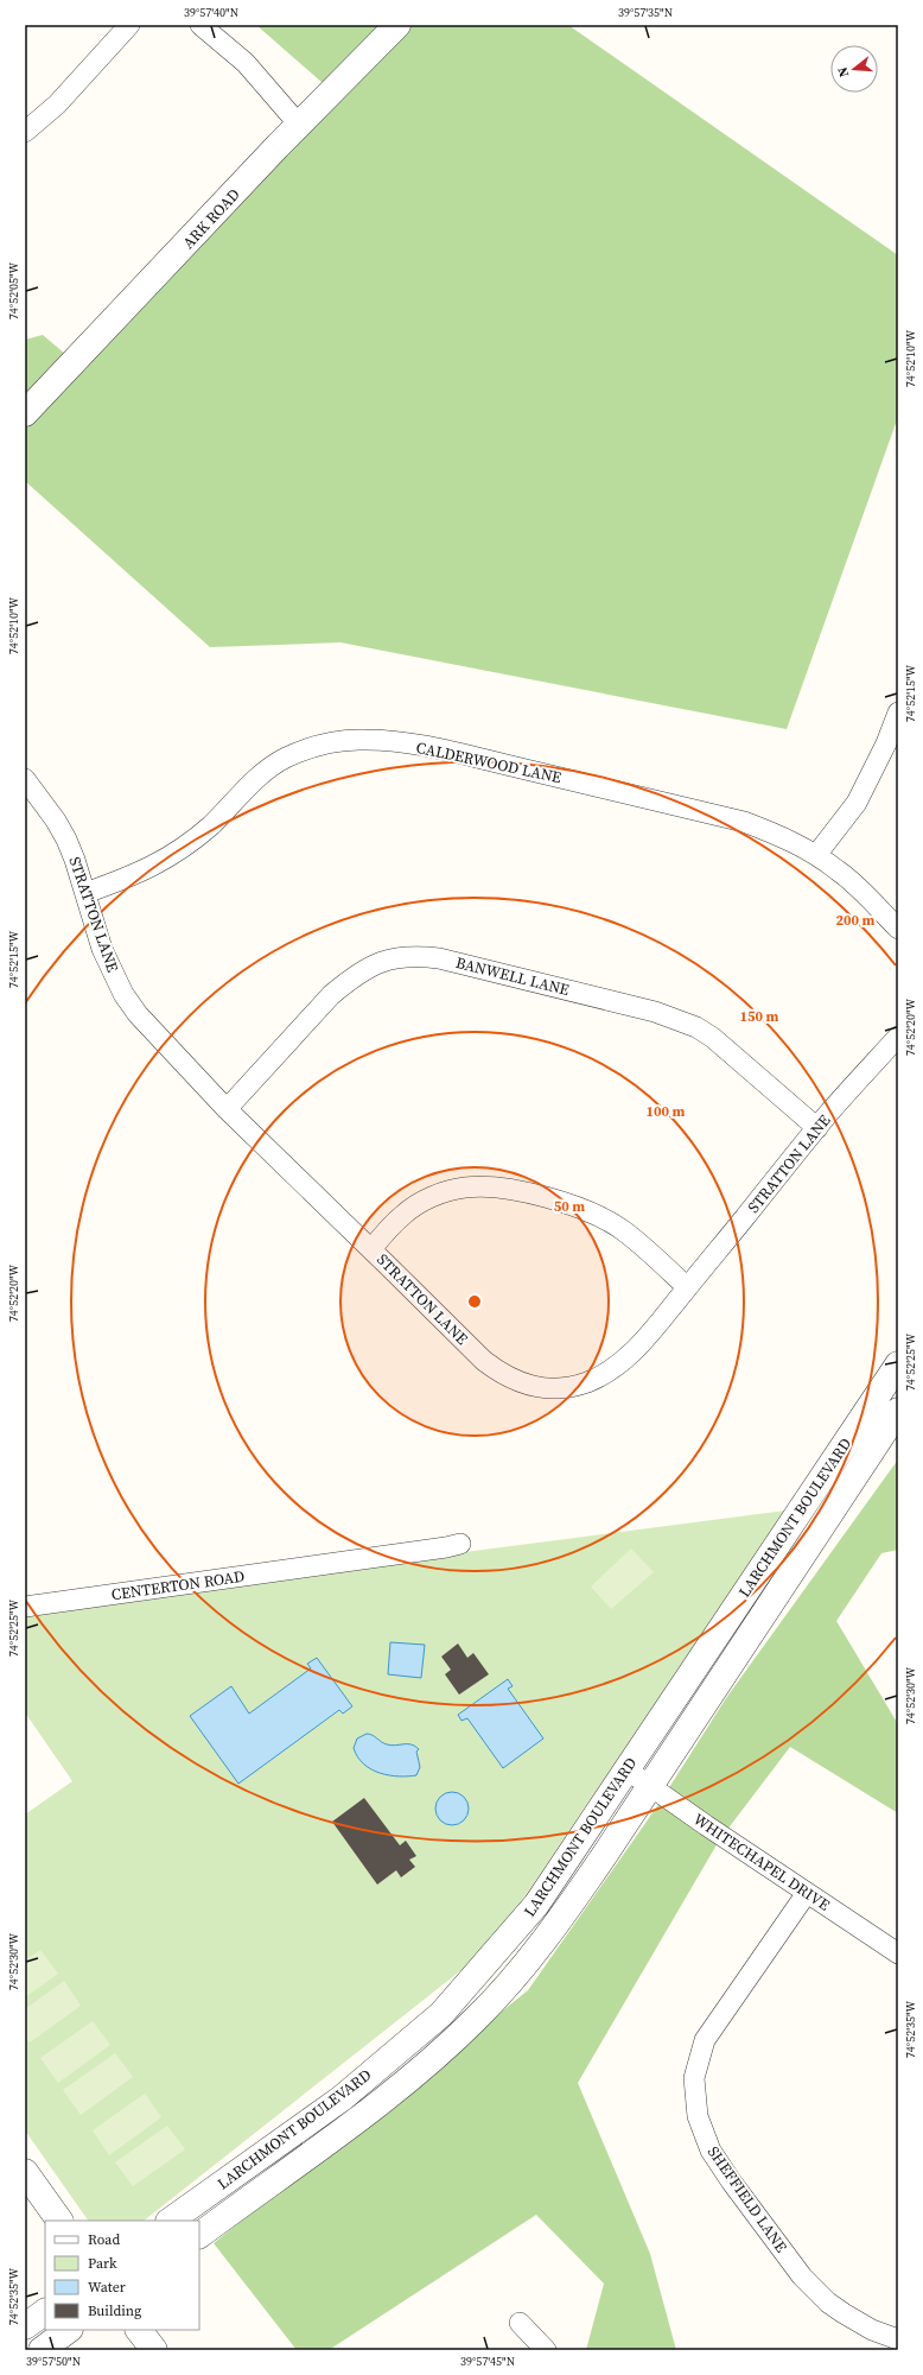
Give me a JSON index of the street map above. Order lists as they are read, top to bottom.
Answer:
{
  "streets": {
    "street": [
      "ARK ROAD",
      "CALDERWOOD LANE",
      "STRATTON LANE",
      "BANWELL LANE",
      "LARCHMONT BOULEVARD",
      "CENTERTON ROAD",
      "WHITECHAPEL DRIVE",
      "SHEFFIELD LANE"
    ]
  },
  "crossings": [
    ["CALDERWOOD LANE", "STRATTON LANE"],
    ["STRATTON LANE", "BANWELL LANE"],
    ["LARCHMONT BOULEVARD", "WHITECHAPEL DRIVE"],
    ["WHITECHAPEL DRIVE", "SHEFFIELD LANE"]
  ],
  "legend": [
    "Road",
    "Park",
    "Water",
    "Building"
  ],
  "north": "left",
  "coordinates": [
    "39°57'40\"N",
    "39°57'35\"N",
    "74°52'05\"W",
    "74°52'10\"W",
    "74°52'15\"W",
    "74°52'20\"W",
    "74°52'25\"W",
    "74°52'30\"W",
    "74°52'35\"W",
    "39°57'50\"N",
    "39°57'45\"N"
  ],
  "rings": [
    "200 m",
    "150 m",
    "100 m",
    "50 m"
  ]
}
